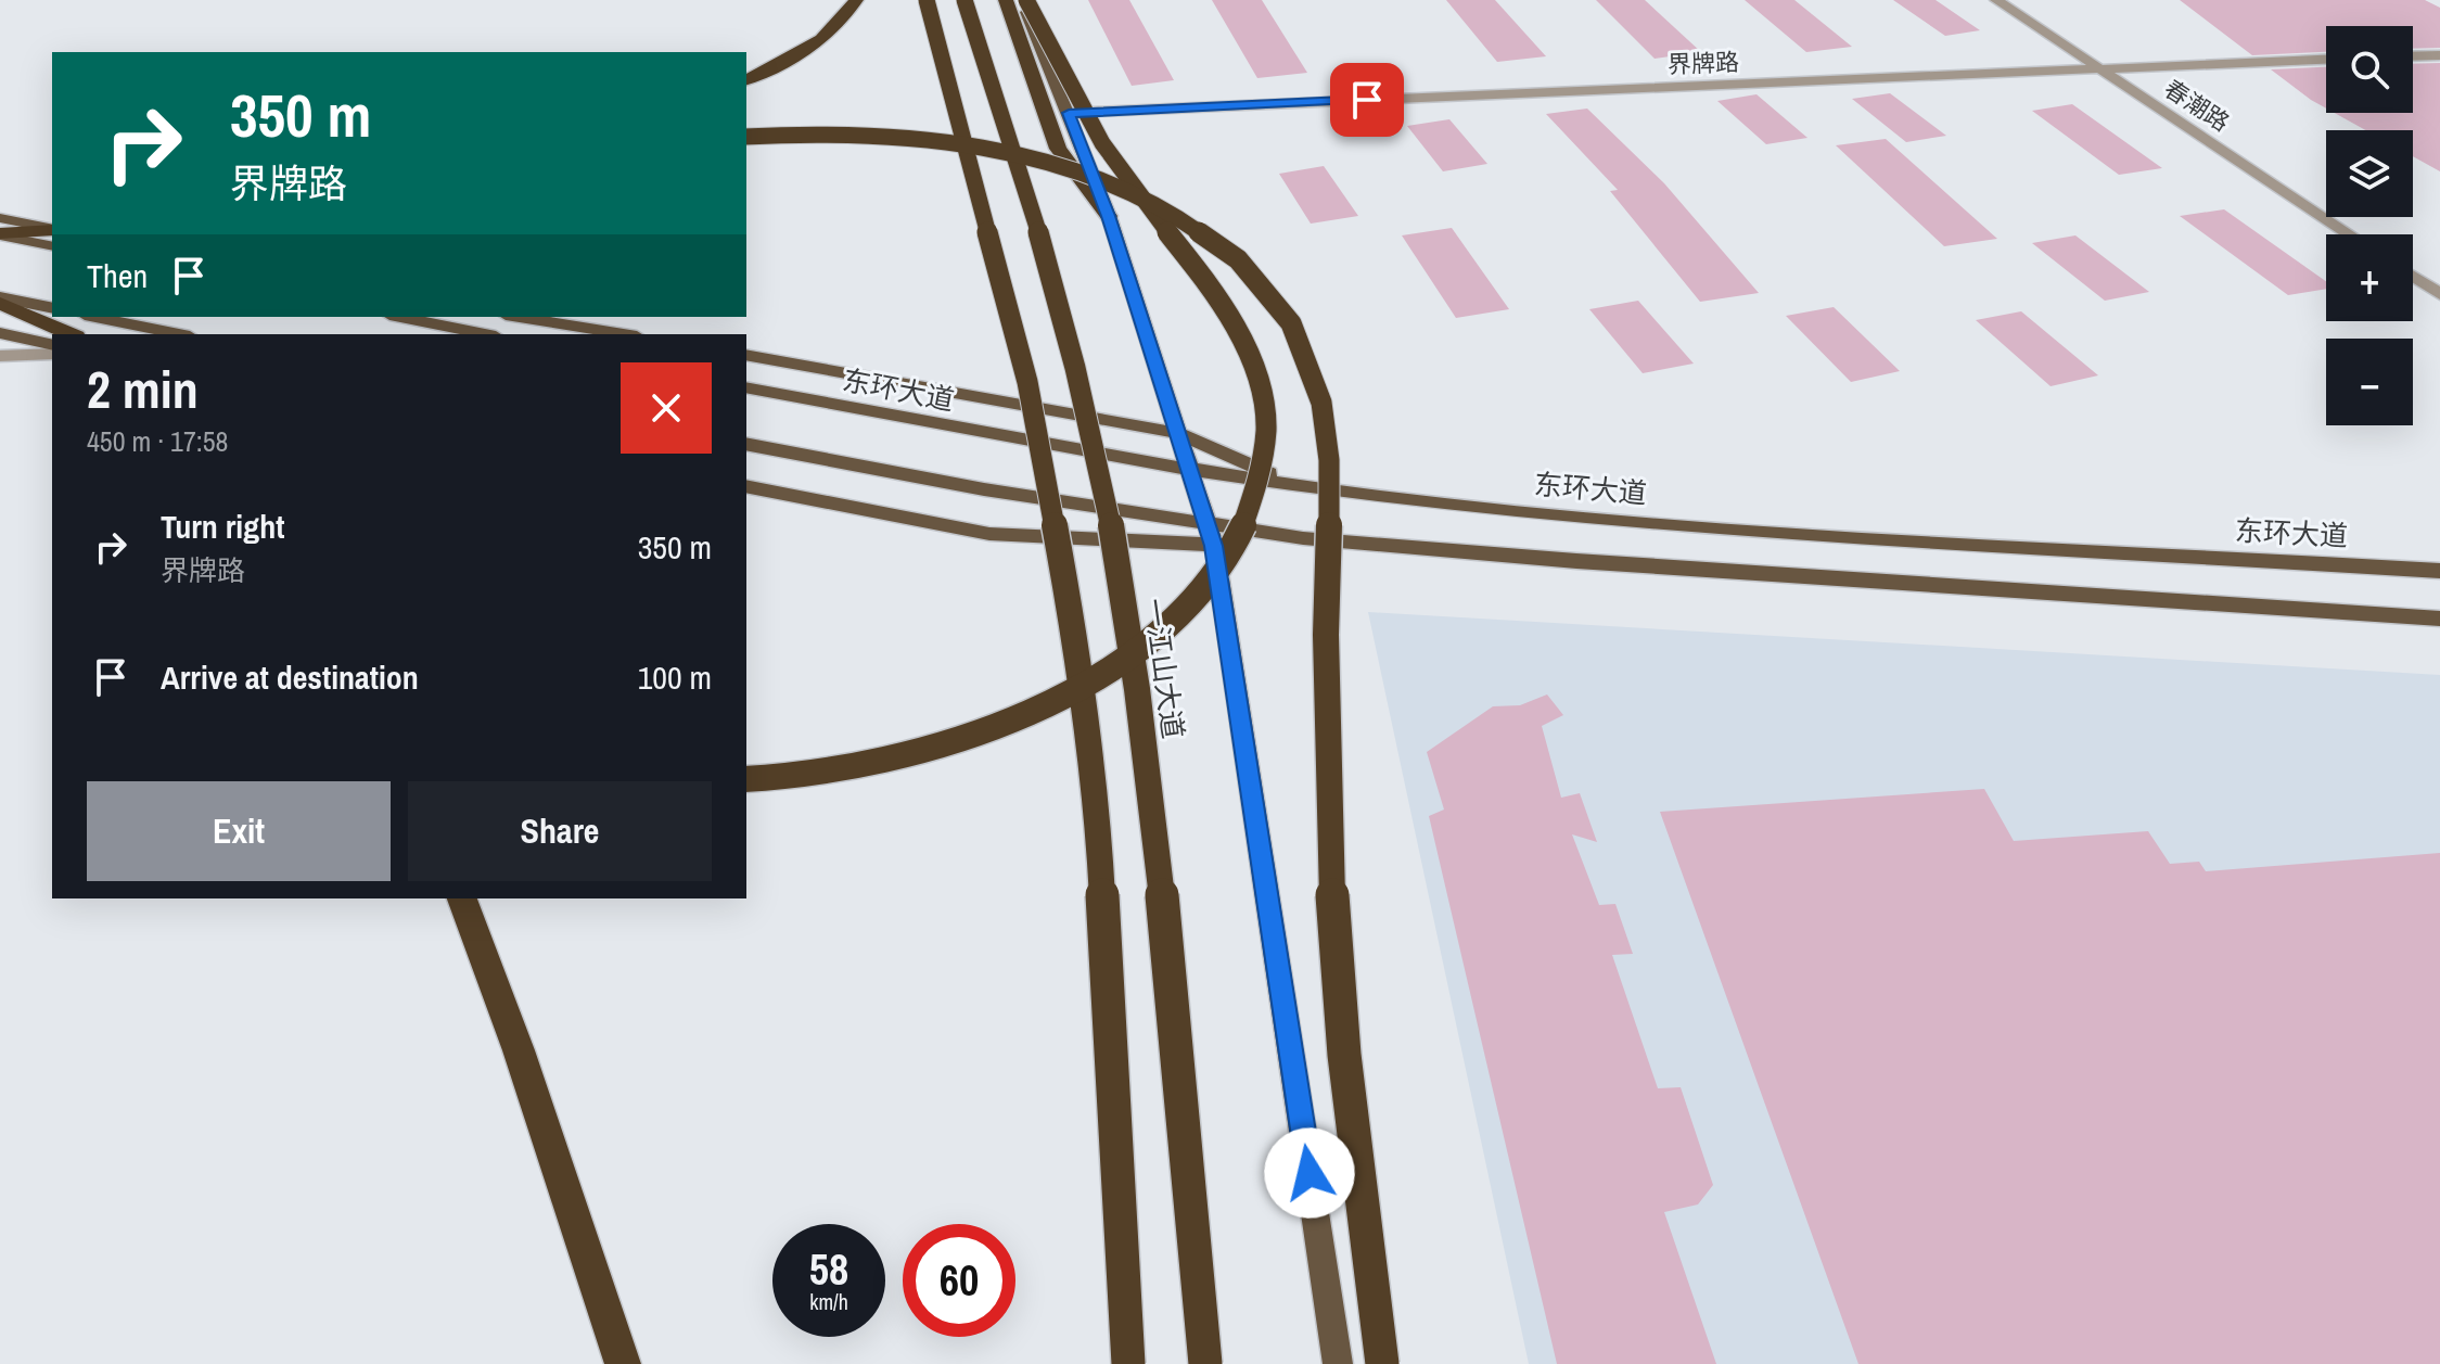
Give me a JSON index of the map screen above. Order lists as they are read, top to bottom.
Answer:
{
  "streets": {
    "highway": ["一江山大道"],
    "main road": ["东环大道"],
    "street": ["界牌路", "春潮路"]
  },
  "crossings": [
    ["界牌路", "春潮路"]
  ],
  "page": {
    "map_buttons": ["+", "−"],
    "turn": ["350 m", "界牌路"],
    "then": "Then",
    "heading": ["2 min", "450 m · 17:58"],
    "list": [
      {
        "name": "Turn right",
        "note": "界牌路",
        "value": "350 m"
      },
      {
        "name": "Arrive at destination",
        "value": "100 m"
      }
    ],
    "buttons": ["Exit", "Share"],
    "speed": "58 km/h",
    "limit": "60"
  }
}
